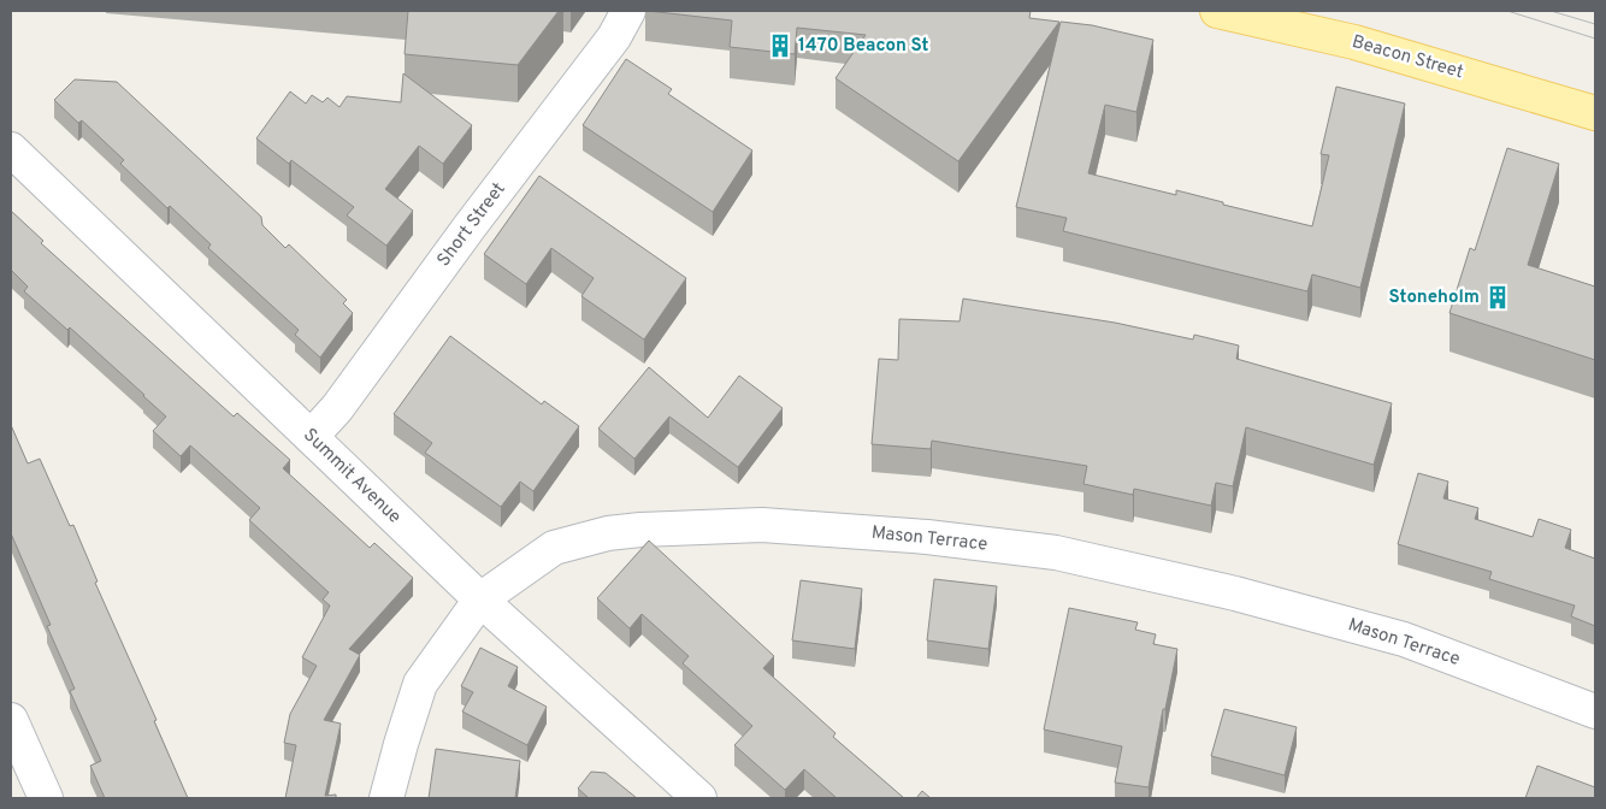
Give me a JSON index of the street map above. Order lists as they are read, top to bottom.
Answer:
{
  "streets": {
    "main road": ["Beacon Street"],
    "street": ["Short Street", "Summit Avenue", "Mason Terrace"]
  },
  "crossings": [
    ["Short Street", "Summit Avenue"],
    ["Summit Avenue", "Mason Terrace"]
  ],
  "places": {
    "building": ["1470 Beacon St", "Stoneholm"]
  }
}
